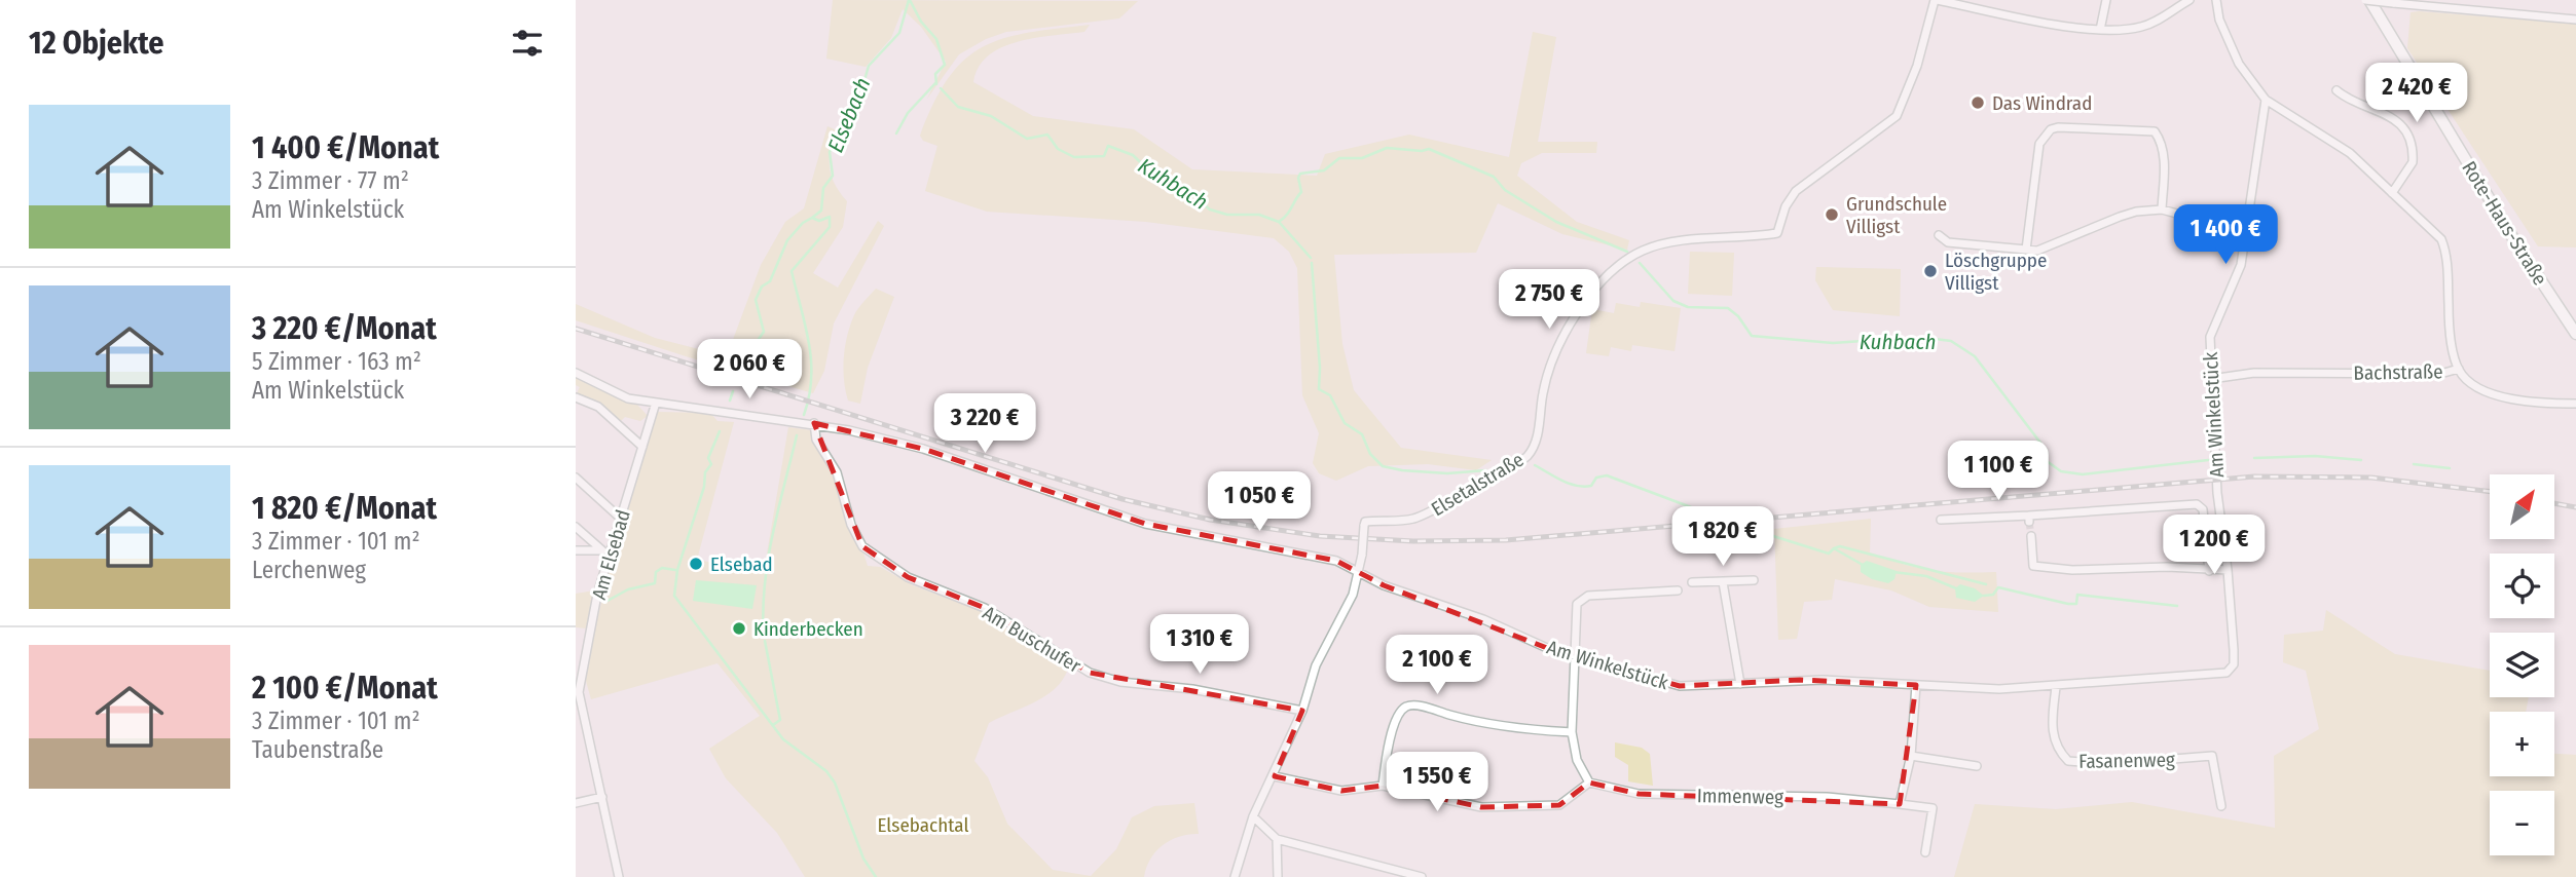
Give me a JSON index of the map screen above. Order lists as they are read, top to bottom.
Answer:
{
  "streets": {
    "main road": ["Rote-Haus-Straße"],
    "street": [
      "Bachstraße",
      "Am Winkelstück",
      "Elsetalstraße",
      "Am Elsebad",
      "Am Buschufer",
      "Fasanenweg",
      "Immenweg"
    ]
  },
  "crossings": [
    ["Bachstraße", "Am Winkelstück"],
    ["Am Winkelstück", "Elsetalstraße"],
    ["Am Winkelstück", "Am Elsebad"],
    ["Am Winkelstück", "Am Buschufer"],
    ["Am Winkelstück", "Fasanenweg"],
    ["Elsetalstraße", "Am Buschufer"]
  ],
  "water": ["Elsebach", "Kuhbach"],
  "parks": ["Elsebachtal"],
  "places": [
    "Das Windrad",
    "Grundschule Villigst",
    "Löschgruppe Villigst",
    "Elsebad",
    "Kinderbecken"
  ],
  "north": "top right",
  "page": {
    "heading": "12 Objekte",
    "price": [
      "2 420 €",
      "1 400 €",
      "2 750 €",
      "2 060 €",
      "3 220 €",
      "1 100 €",
      "1 050 €",
      "1 820 €",
      "1 200 €",
      "1 310 €",
      "2 100 €",
      "1 550 €"
    ],
    "list": [
      {
        "name": "1 400 €/Monat",
        "note": "3 Zimmer · 77 m² · Am Winkelstück"
      },
      {
        "name": "3 220 €/Monat",
        "note": "5 Zimmer · 163 m² · Am Winkelstück"
      },
      {
        "name": "1 820 €/Monat",
        "note": "3 Zimmer · 101 m² · Lerchenweg"
      },
      {
        "name": "2 100 €/Monat",
        "note": "3 Zimmer · 101 m² · Taubenstraße"
      }
    ],
    "map_buttons": ["+", "−"]
  }
}
